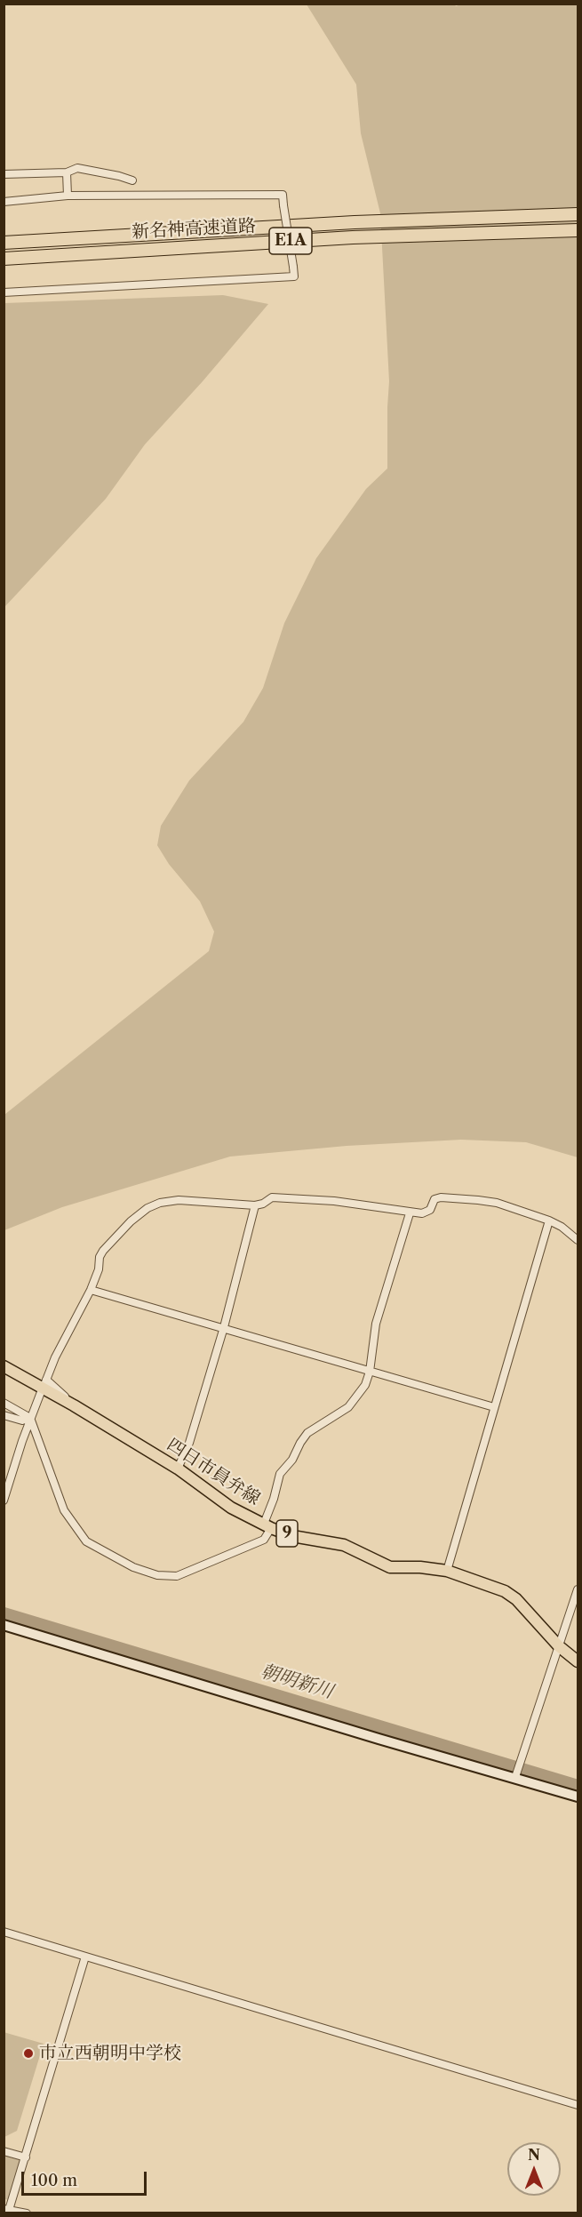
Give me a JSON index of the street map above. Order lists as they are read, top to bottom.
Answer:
{
  "streets": {
    "highway": ["新名神高速道路", "E1A"],
    "main road": ["四日市員弁線", "9"]
  },
  "water": ["朝明新川"],
  "places": ["市立西朝明中学校"],
  "scale_bar": "100 m",
  "north": "top"
}
